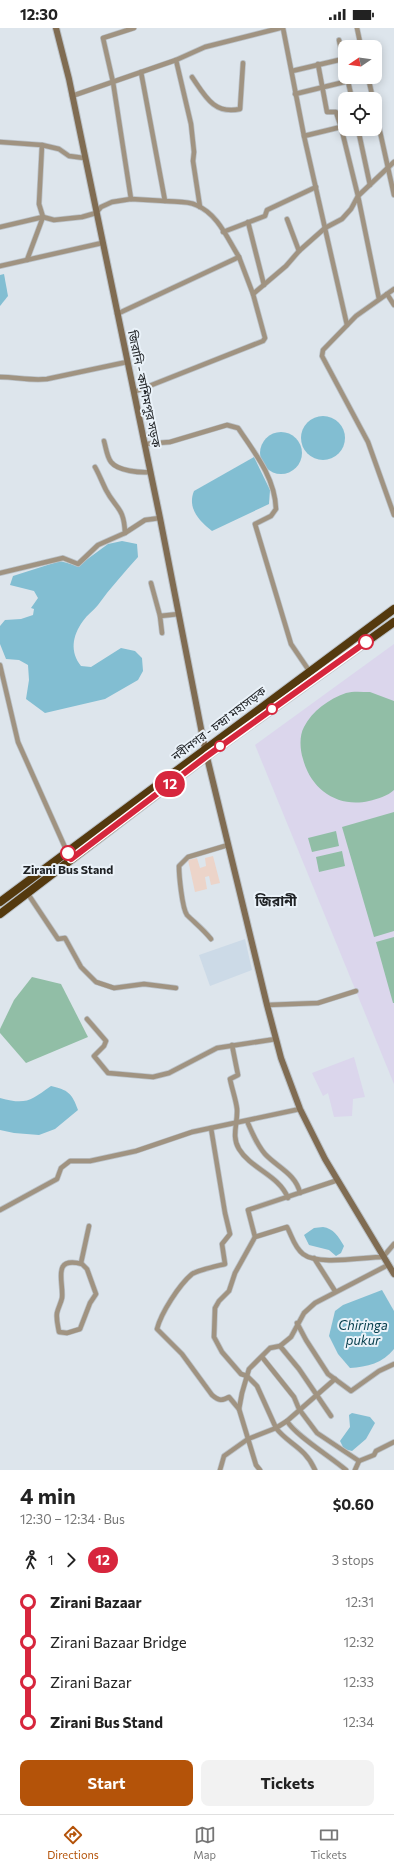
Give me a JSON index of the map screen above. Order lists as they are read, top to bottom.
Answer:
{
  "streets": {
    "highway": ["নবীনগর - চন্দ্রা মহাসড়ক"],
    "street": ["জিরানি - কাশিমপুর সড়ক"]
  },
  "crossings": [
    ["জিরানি - কাশিমপুর সড়ক", "নবীনগর - চন্দ্রা মহাসড়ক"]
  ],
  "districts": ["জিরানী"],
  "water": ["Chiringa pukur"],
  "places": ["Zirani Bus Stand"],
  "lines": ["bus line 12"],
  "north": "left",
  "page": {
    "status": "12:30",
    "on_map": "12",
    "heading": ["4 min", "12:30 – 12:34 · Bus", "$0.60"],
    "legs": ["1", "12", "3 stops"],
    "list": [
      {
        "name": "Zirani Bazaar",
        "value": "12:31"
      },
      {
        "name": "Zirani Bazaar Bridge",
        "value": "12:32"
      },
      {
        "name": "Zirani Bazar",
        "value": "12:33"
      },
      {
        "name": "Zirani Bus Stand",
        "value": "12:34"
      }
    ],
    "buttons": ["Start", "Tickets"],
    "tabs": ["Directions", "Map", "Tickets"]
  }
}
